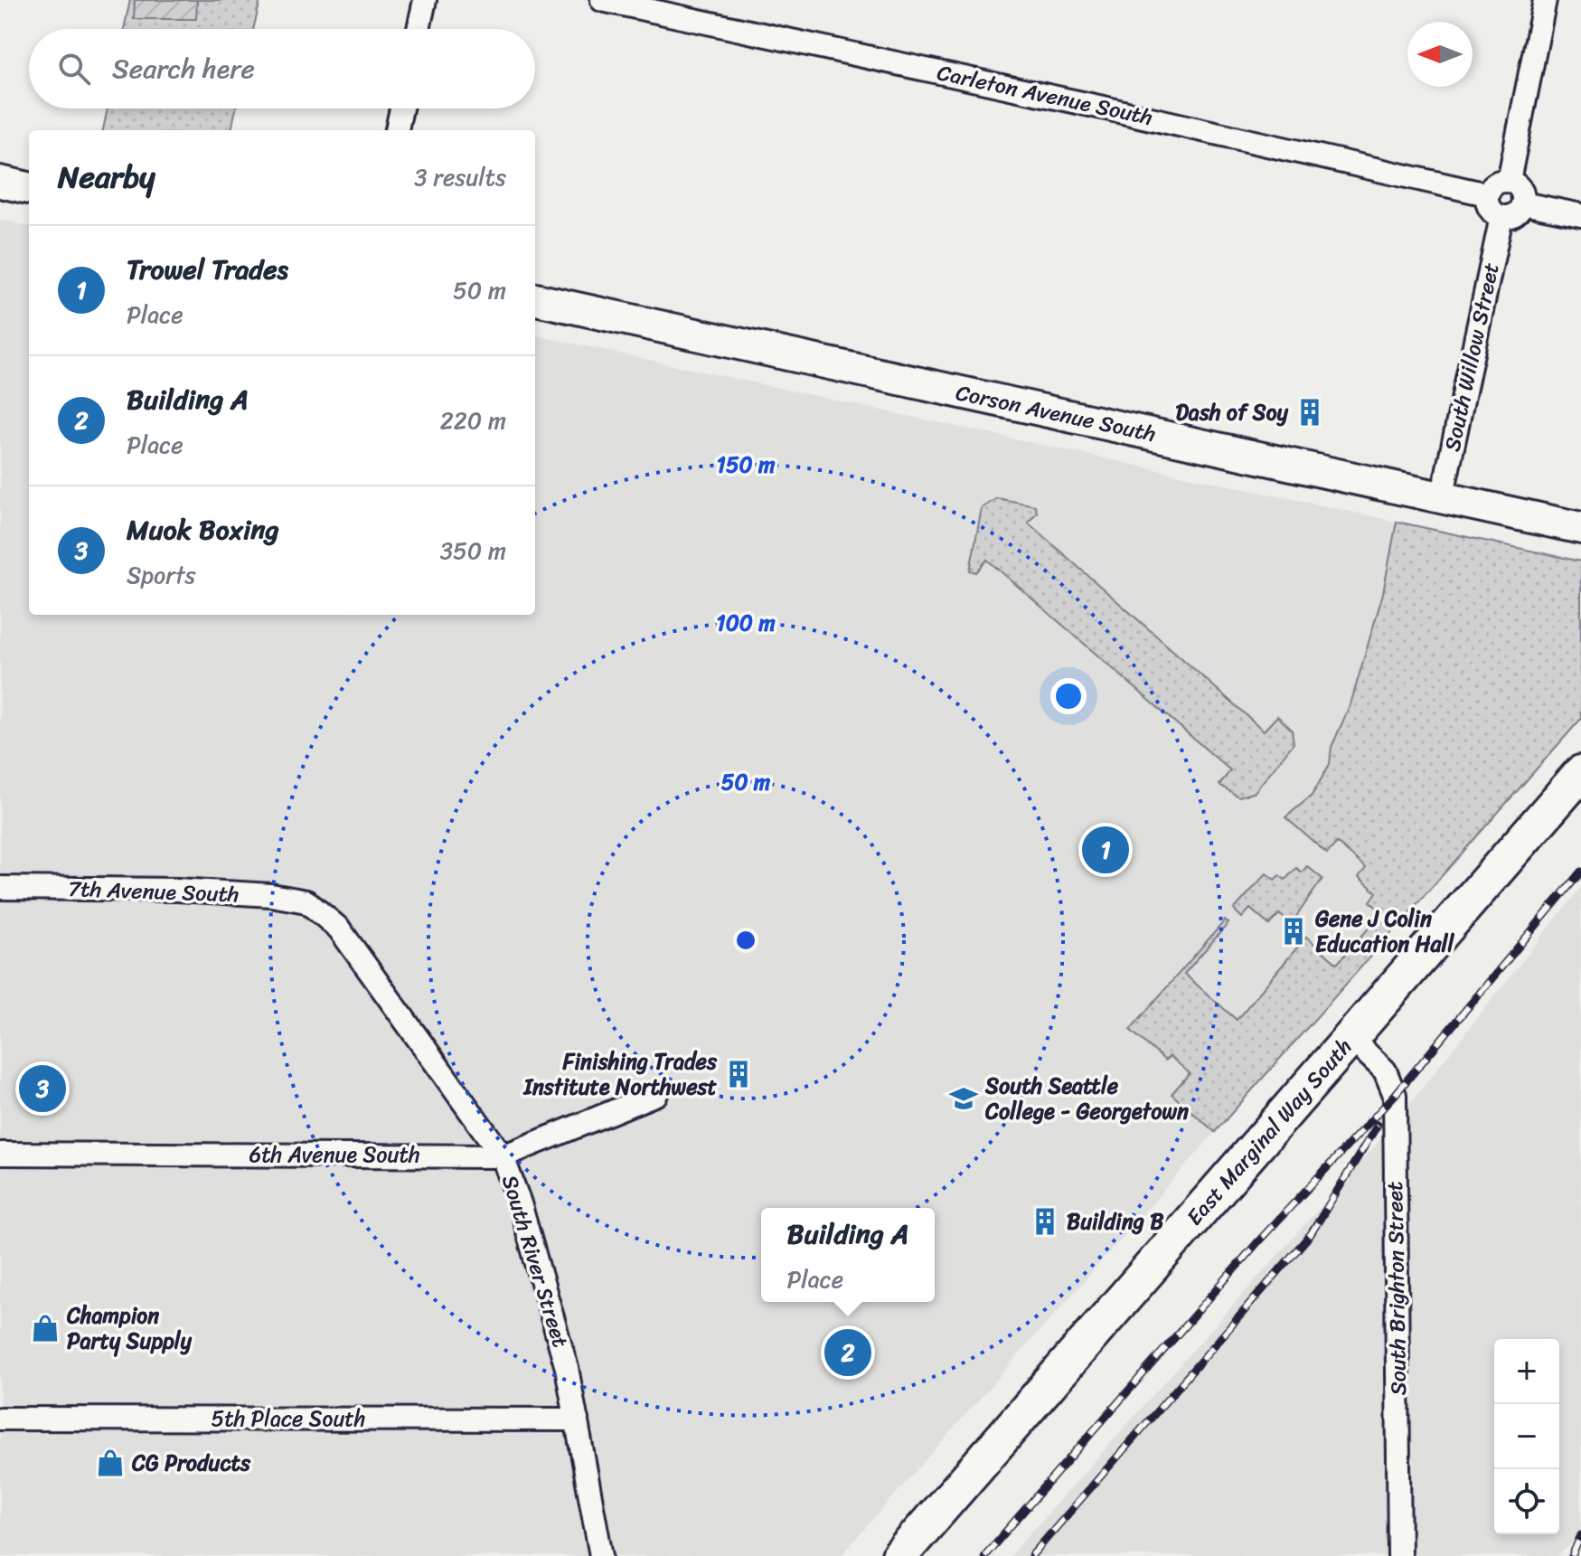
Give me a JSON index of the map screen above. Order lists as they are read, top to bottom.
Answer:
{
  "streets": {
    "main road": ["East Marginal Way South"],
    "street": [
      "Carleton Avenue South",
      "South Willow Street",
      "Corson Avenue South",
      "7th Avenue South",
      "6th Avenue South",
      "South River Street",
      "South Brighton Street",
      "5th Place South"
    ]
  },
  "crossings": [
    ["Carleton Avenue South", "South Willow Street"],
    ["South Willow Street", "Corson Avenue South"],
    ["7th Avenue South", "South River Street"],
    ["East Marginal Way South", "South Brighton Street"],
    ["6th Avenue South", "South River Street"],
    ["South River Street", "5th Place South"]
  ],
  "places": {
    "building": [
      "Dash of Soy",
      "Gene J Colin Education Hall",
      "Finishing Trades Institute Northwest",
      "Building B"
    ],
    "school or university": ["South Seattle College - Georgetown"],
    "shop": ["Champion Party Supply", "CG Products"]
  },
  "north": "left",
  "page": {
    "search": "Search here",
    "heading": ["Nearby", "3 results"],
    "list": [
      {
        "mark": "1",
        "name": "Trowel Trades",
        "note": "Place",
        "value": "50 m"
      },
      {
        "mark": "2",
        "name": "Building A",
        "note": "Place",
        "value": "220 m"
      },
      {
        "mark": "3",
        "name": "Muok Boxing",
        "note": "Sports",
        "value": "350 m"
      }
    ],
    "pins": ["1", "3", "2"],
    "popup": ["Building A", "Place"],
    "map_buttons": ["+", "−"]
  },
  "rings": ["150 m", "100 m", "50 m"]
}
